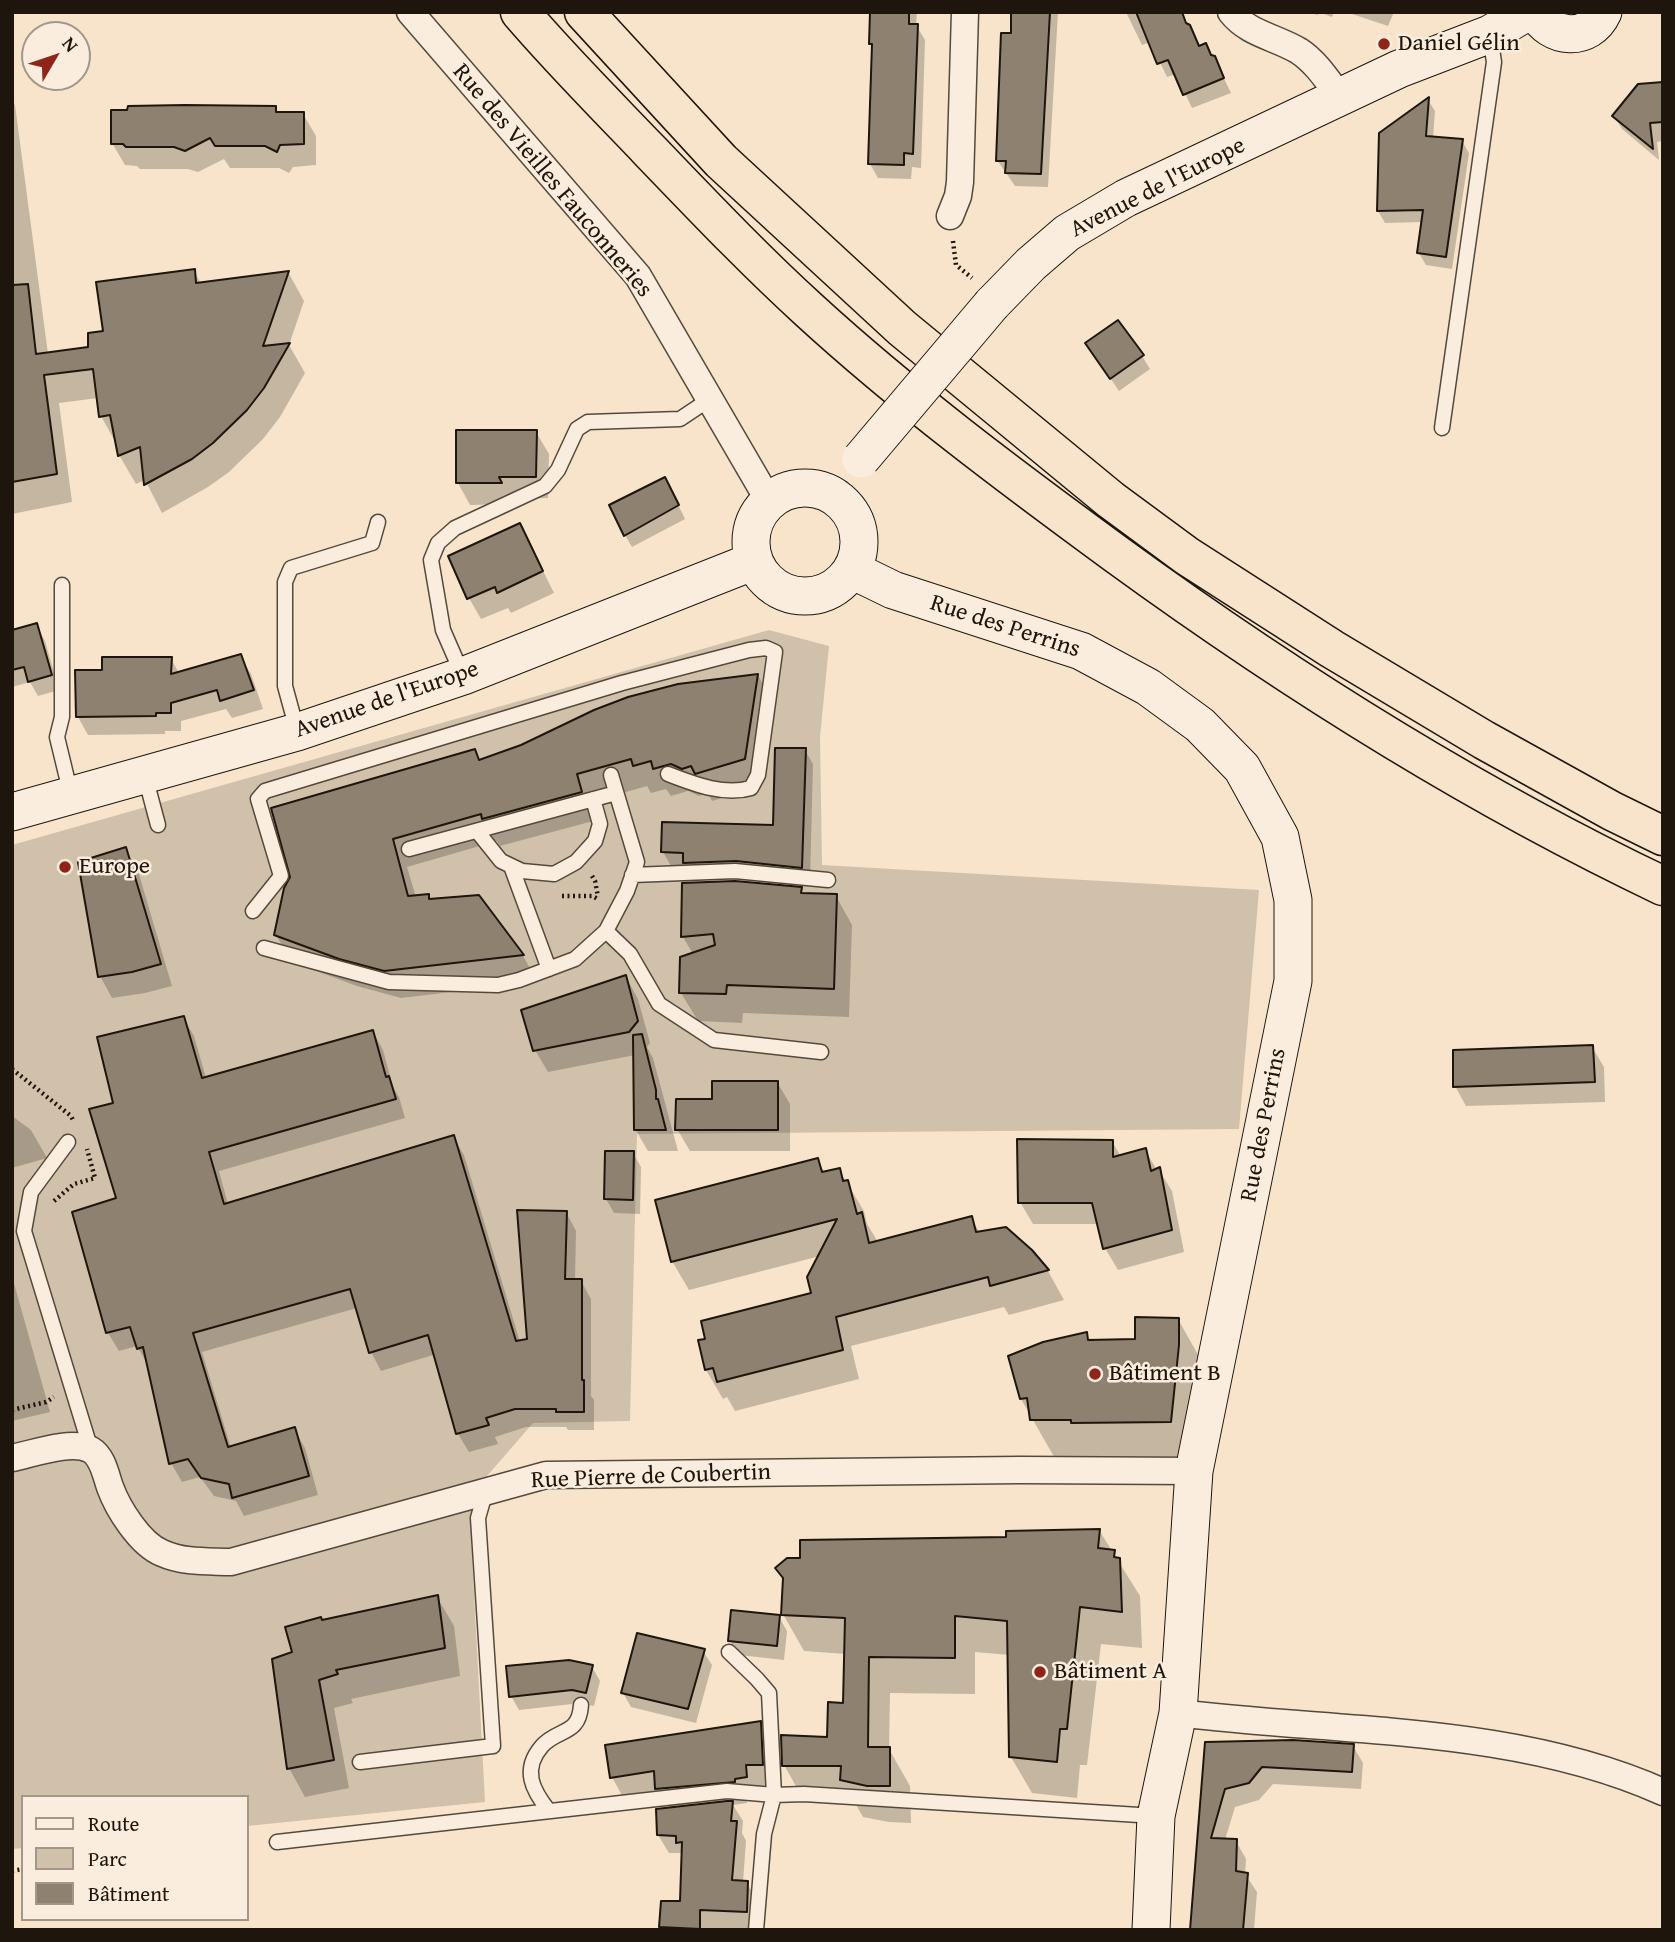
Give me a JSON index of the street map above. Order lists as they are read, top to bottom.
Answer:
{
  "streets": {
    "street": [
      "Rue des Vieilles Fauconneries",
      "Avenue de l'Europe",
      "Rue des Perrins",
      "Rue Pierre de Coubertin"
    ]
  },
  "crossings": [
    ["Rue des Vieilles Fauconneries", "Avenue de l'Europe"],
    ["Rue des Vieilles Fauconneries", "Rue des Perrins"],
    ["Avenue de l'Europe", "Rue des Perrins"],
    ["Rue des Perrins", "Rue Pierre de Coubertin"]
  ],
  "places": [
    "Daniel Gélin",
    "Europe",
    "Bâtiment B",
    "Bâtiment A"
  ],
  "legend": ["Route", "Parc", "Bâtiment"],
  "north": "top right"
}
